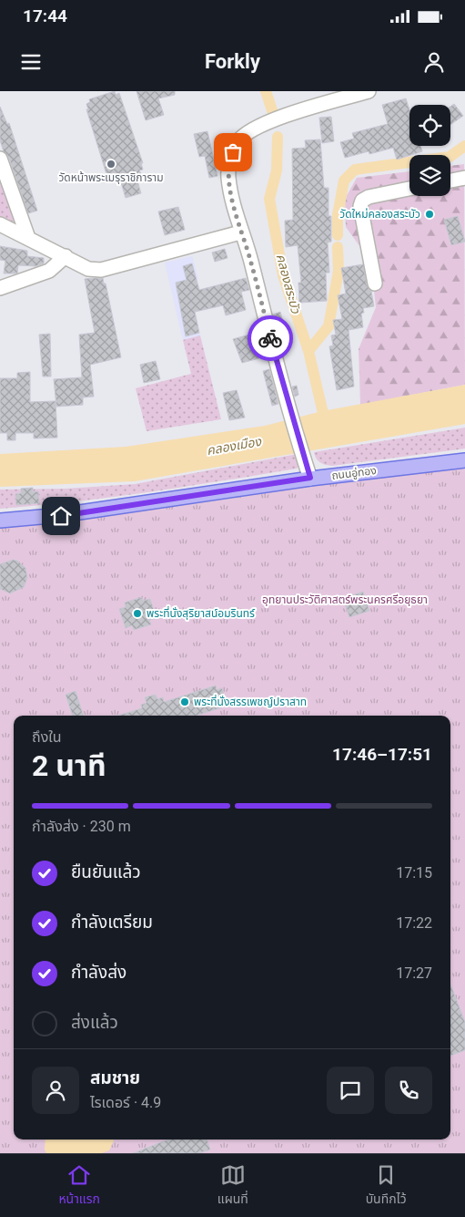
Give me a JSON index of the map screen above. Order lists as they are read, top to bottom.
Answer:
{
  "streets": {
    "main road": ["ถนนอู่ทอง"]
  },
  "water": ["คลองสระบัว", "คลองเมือง"],
  "parks": ["อุทยานประวัติศาสตร์พระนครศรีอยุธยา"],
  "places": [
    "วัดหน้าพระเมรุราชิการาม",
    "วัดใหม่คลองสระบัว",
    "พระที่นั่งสุริยาสน์อมรินทร์",
    "พระที่นั่งสรรเพชญ์ปราสาท"
  ],
  "page": {
    "status": "17:44",
    "header": "Forkly",
    "heading": ["2 นาที", "ถึงใน", "17:46–17:51"],
    "panel": ["สมชาย", "ไรเดอร์ · 4.9"],
    "bar": "กำลังส่ง · 230 m",
    "list": [
      ["ยืนยันแล้ว", "17:15"],
      ["กำลังเตรียม", "17:22"],
      ["กำลังส่ง", "17:27"],
      "ส่งแล้ว"
    ],
    "tabs": ["หน้าแรก", "แผนที่", "บันทึกไว้"]
  }
}
